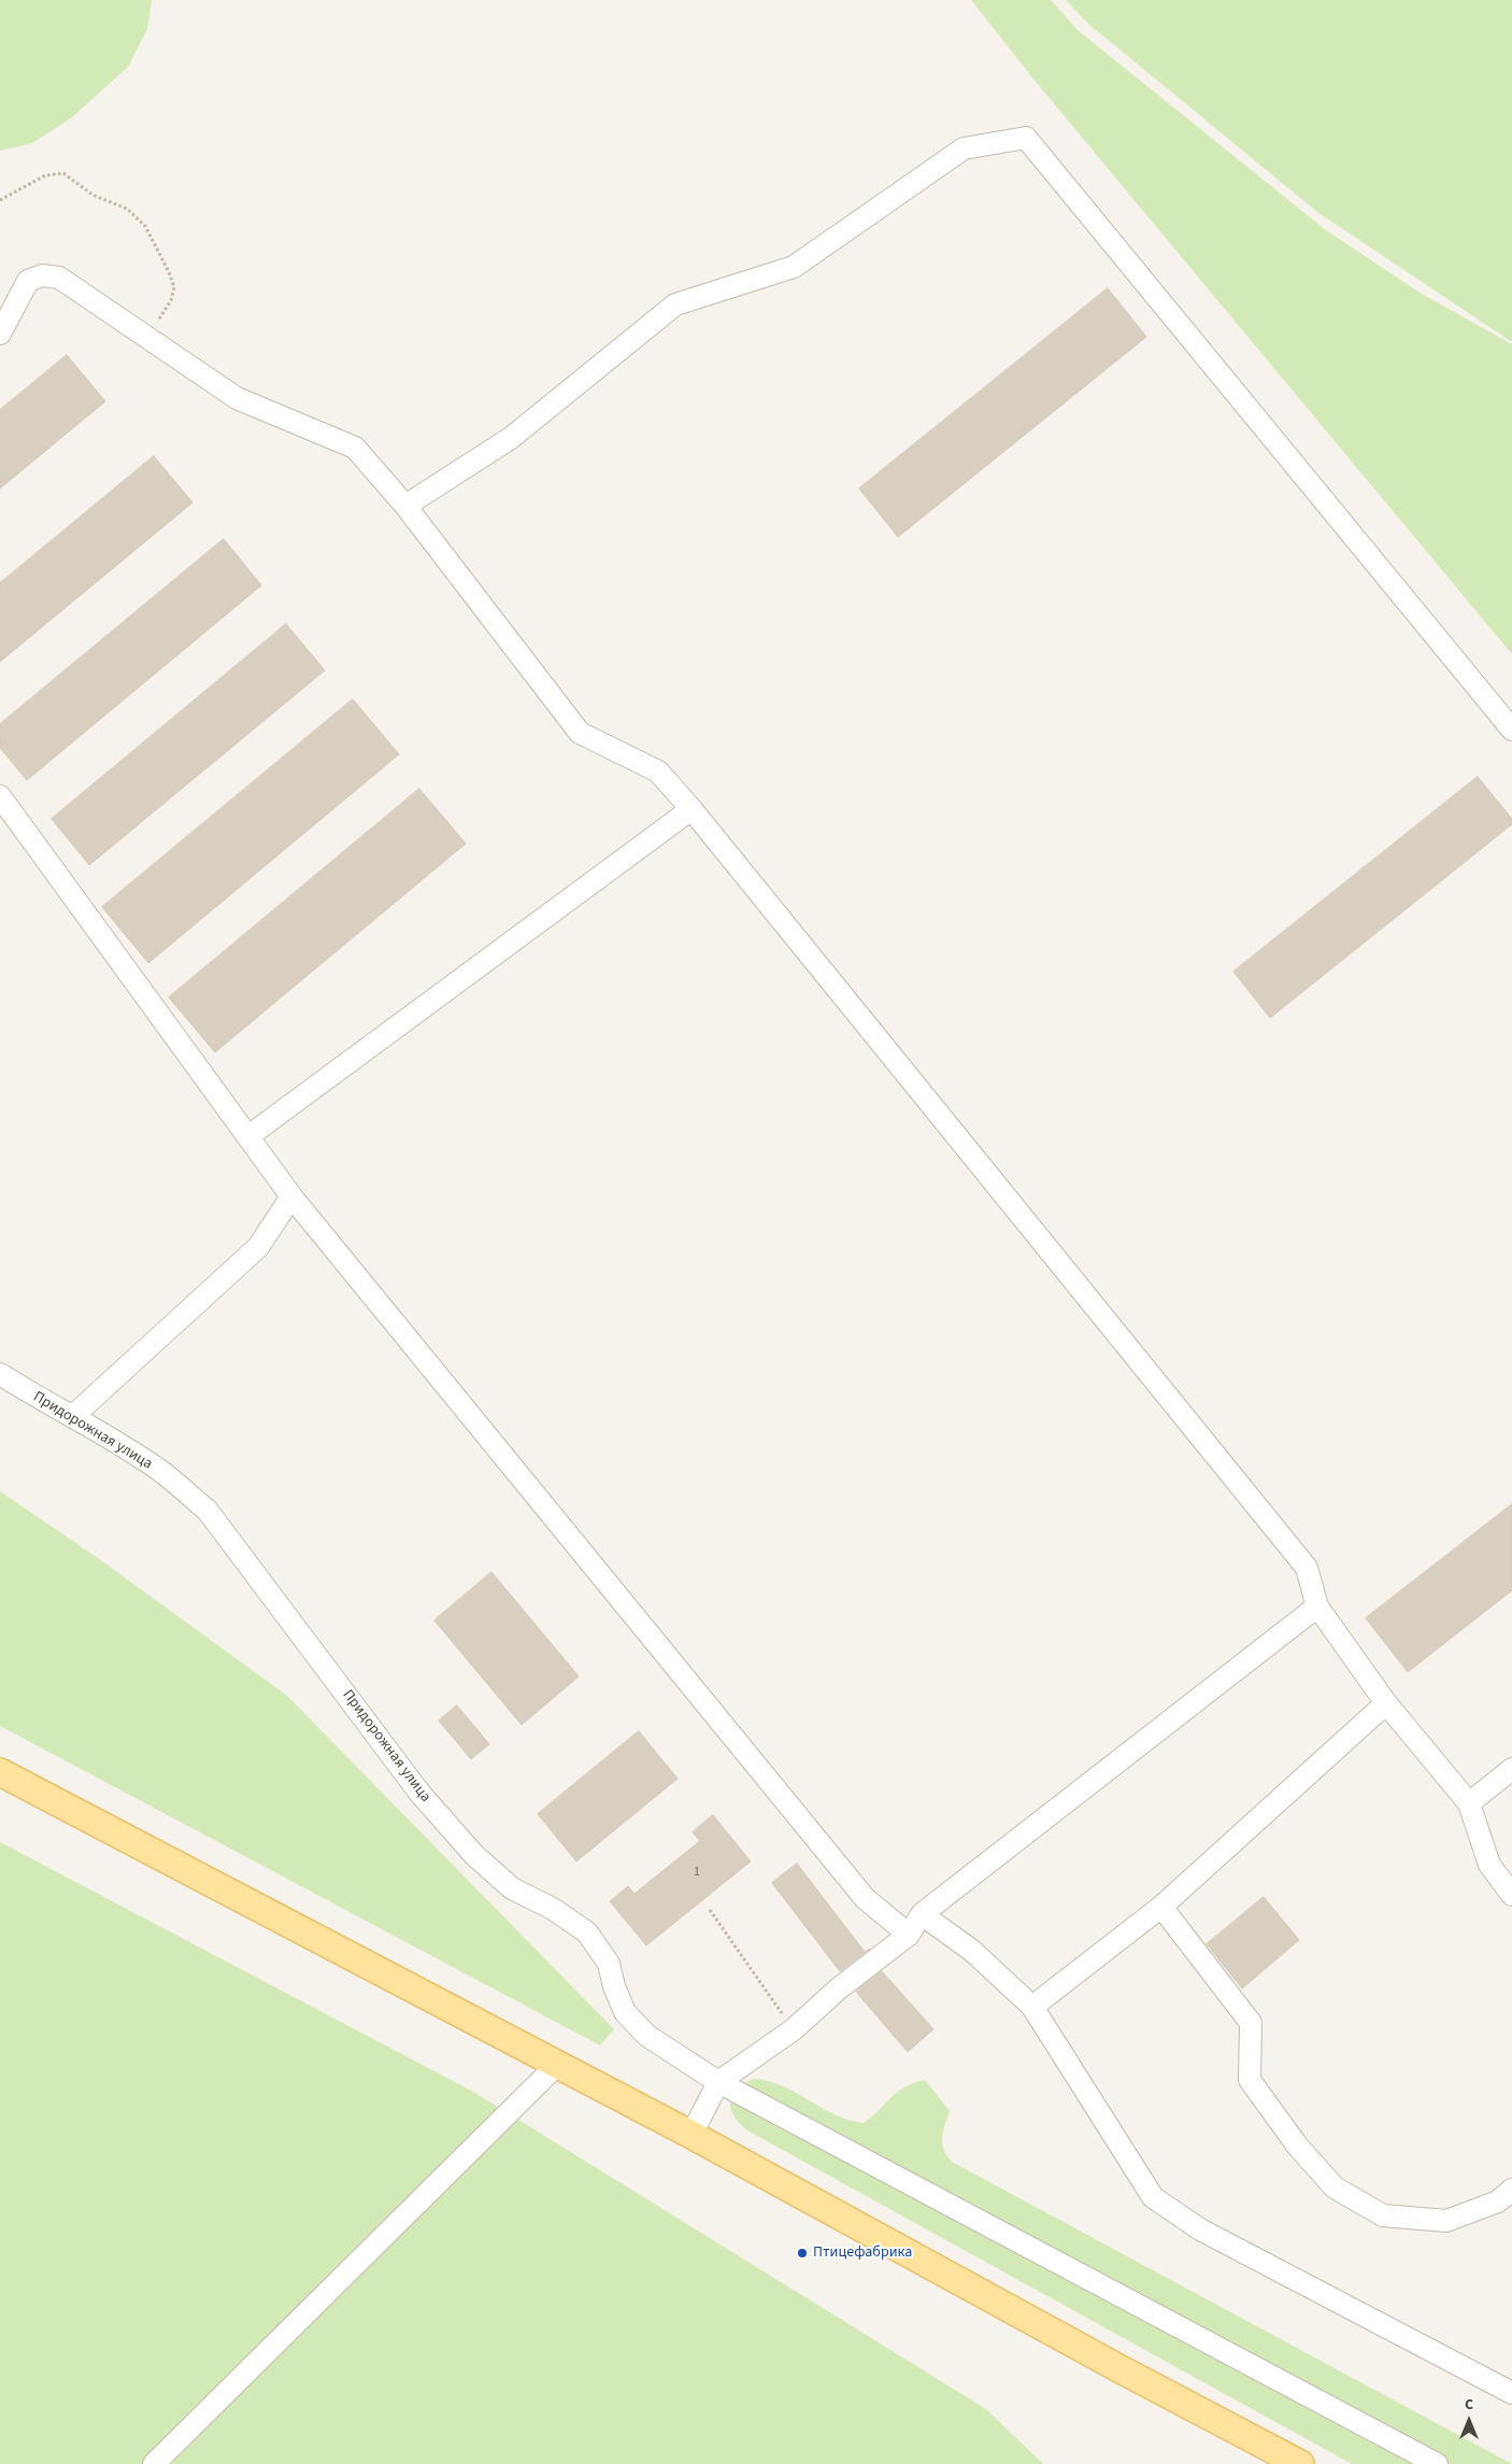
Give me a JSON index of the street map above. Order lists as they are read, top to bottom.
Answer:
{
  "streets": {
    "street": ["Придорожная улица"]
  },
  "places": ["Птицефабрика"],
  "house_numbers": ["1"],
  "north": "top"
}
